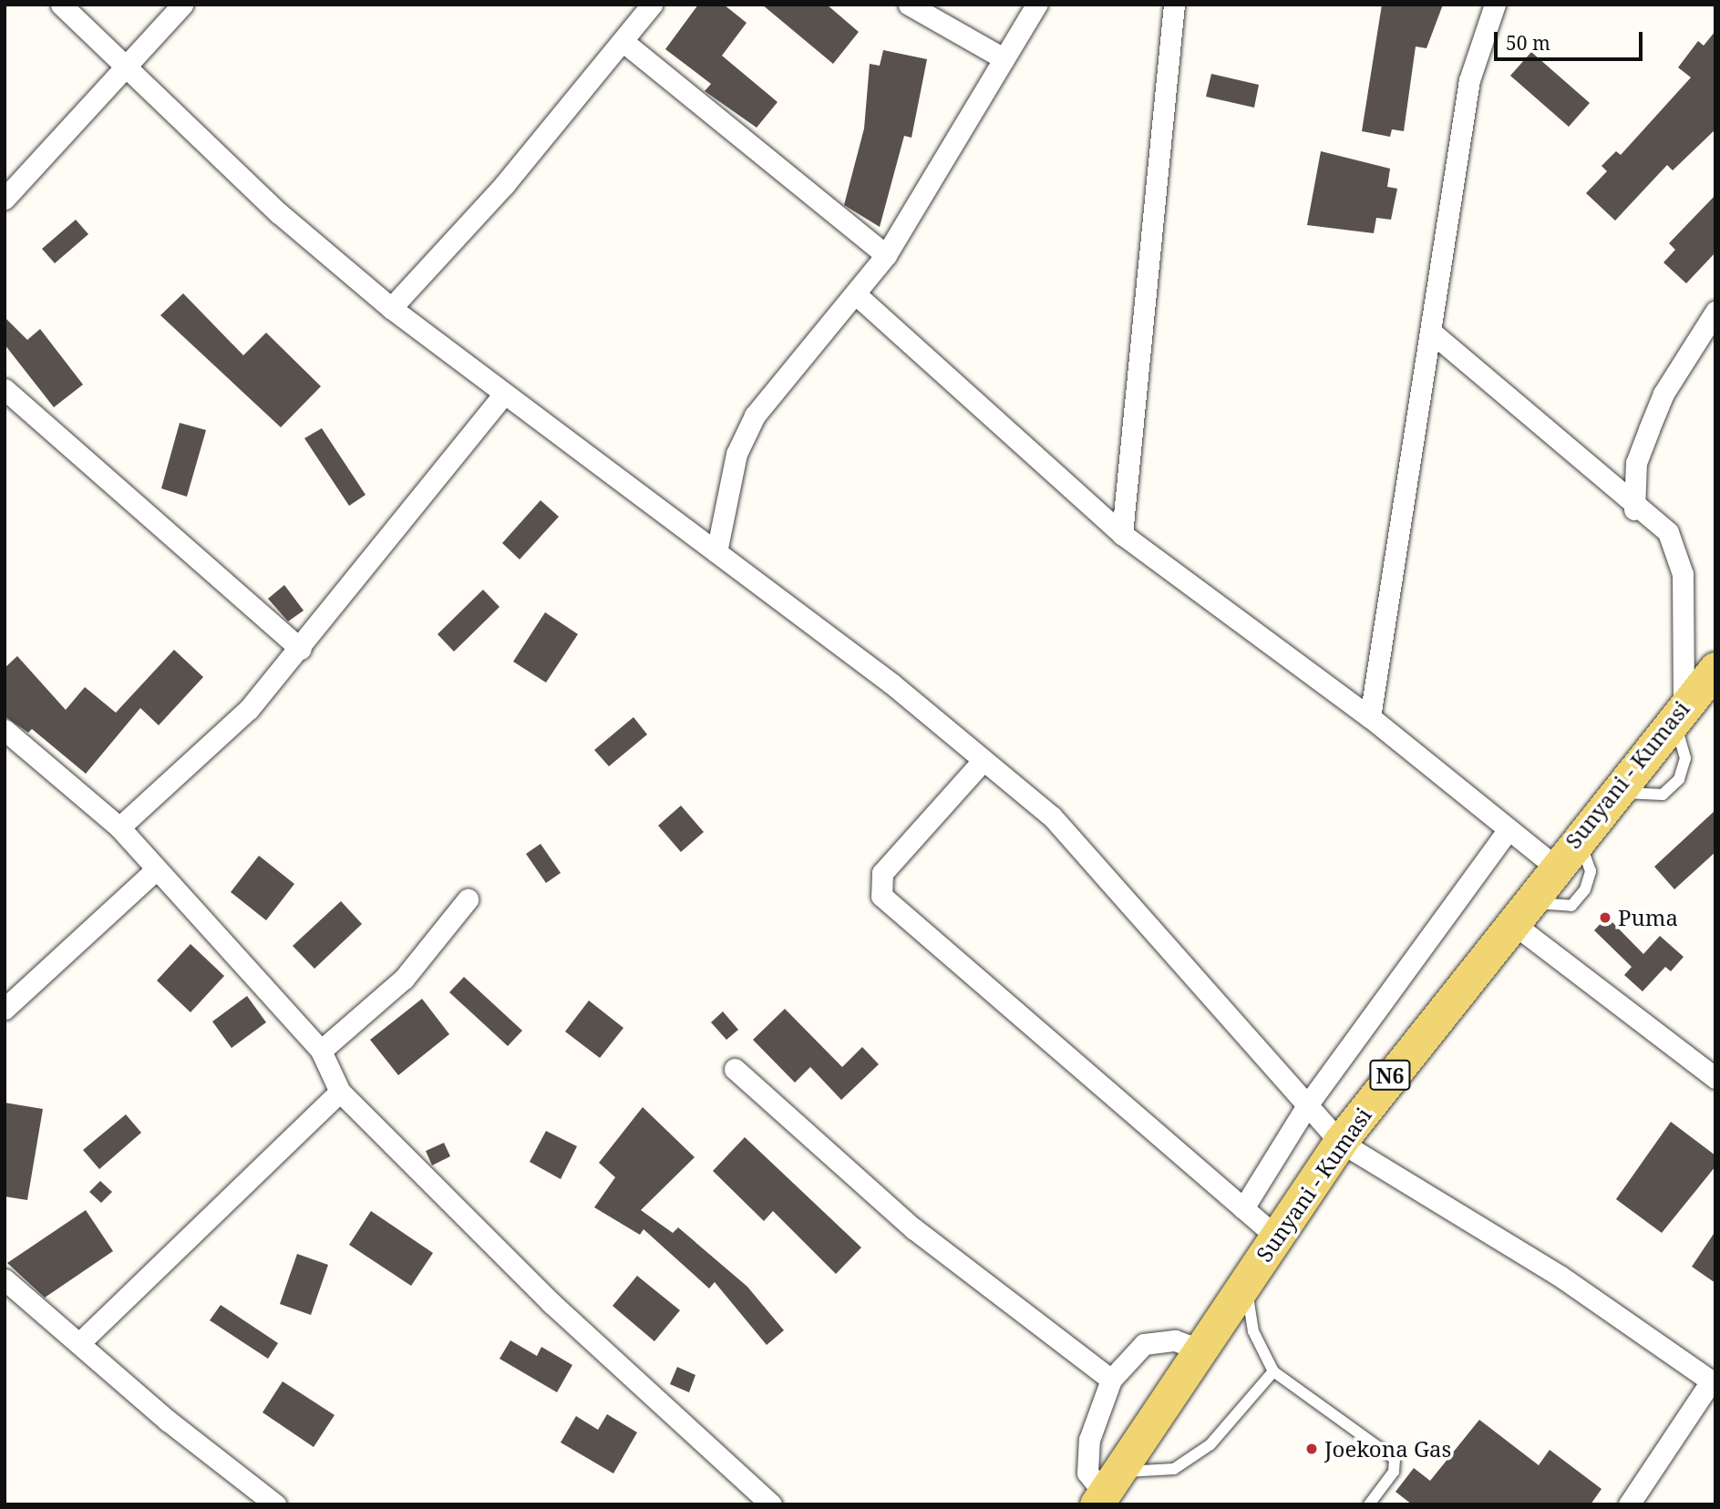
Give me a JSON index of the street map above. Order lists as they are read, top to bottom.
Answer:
{
  "streets": {
    "main road": ["Sunyani - Kumasi", "N6"]
  },
  "places": ["Puma", "Joekona Gas"],
  "scale_bar": "50 m"
}
